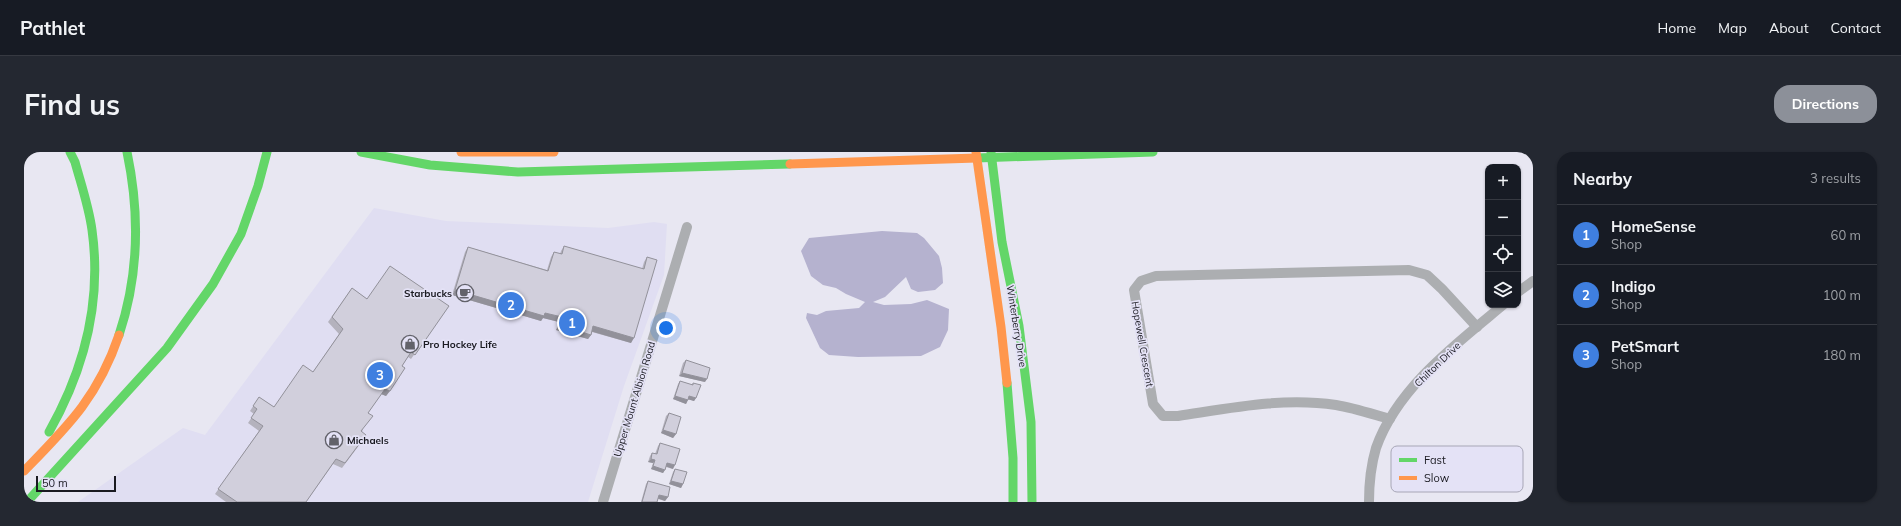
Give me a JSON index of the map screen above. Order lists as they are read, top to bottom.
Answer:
{
  "streets": {
    "main road": ["Winterberry Drive"],
    "street": ["Hopewell Crescent", "Chilton Drive", "Upper Mount Albion Road"]
  },
  "crossings": [
    ["Hopewell Crescent", "Chilton Drive"]
  ],
  "places": {
    "cafe": ["Starbucks"],
    "shop": ["Pro Hockey Life", "Michaels"]
  },
  "legend": ["Fast", "Slow"],
  "scale_bar": "50 m",
  "page": {
    "header": "Pathlet",
    "nav": [
      "Home",
      "Map",
      "About",
      "Contact"
    ],
    "buttons": "Directions",
    "title": "Find us",
    "heading": ["Nearby", "3 results"],
    "map_buttons": ["+", "−"],
    "list": [
      {
        "mark": "1",
        "name": "HomeSense",
        "note": "Shop",
        "value": "60 m"
      },
      {
        "mark": "2",
        "name": "Indigo",
        "note": "Shop",
        "value": "100 m"
      },
      {
        "mark": "3",
        "name": "PetSmart",
        "note": "Shop",
        "value": "180 m"
      }
    ],
    "pins": ["2", "1", "3"],
    "scale": "50 m"
  }
}
